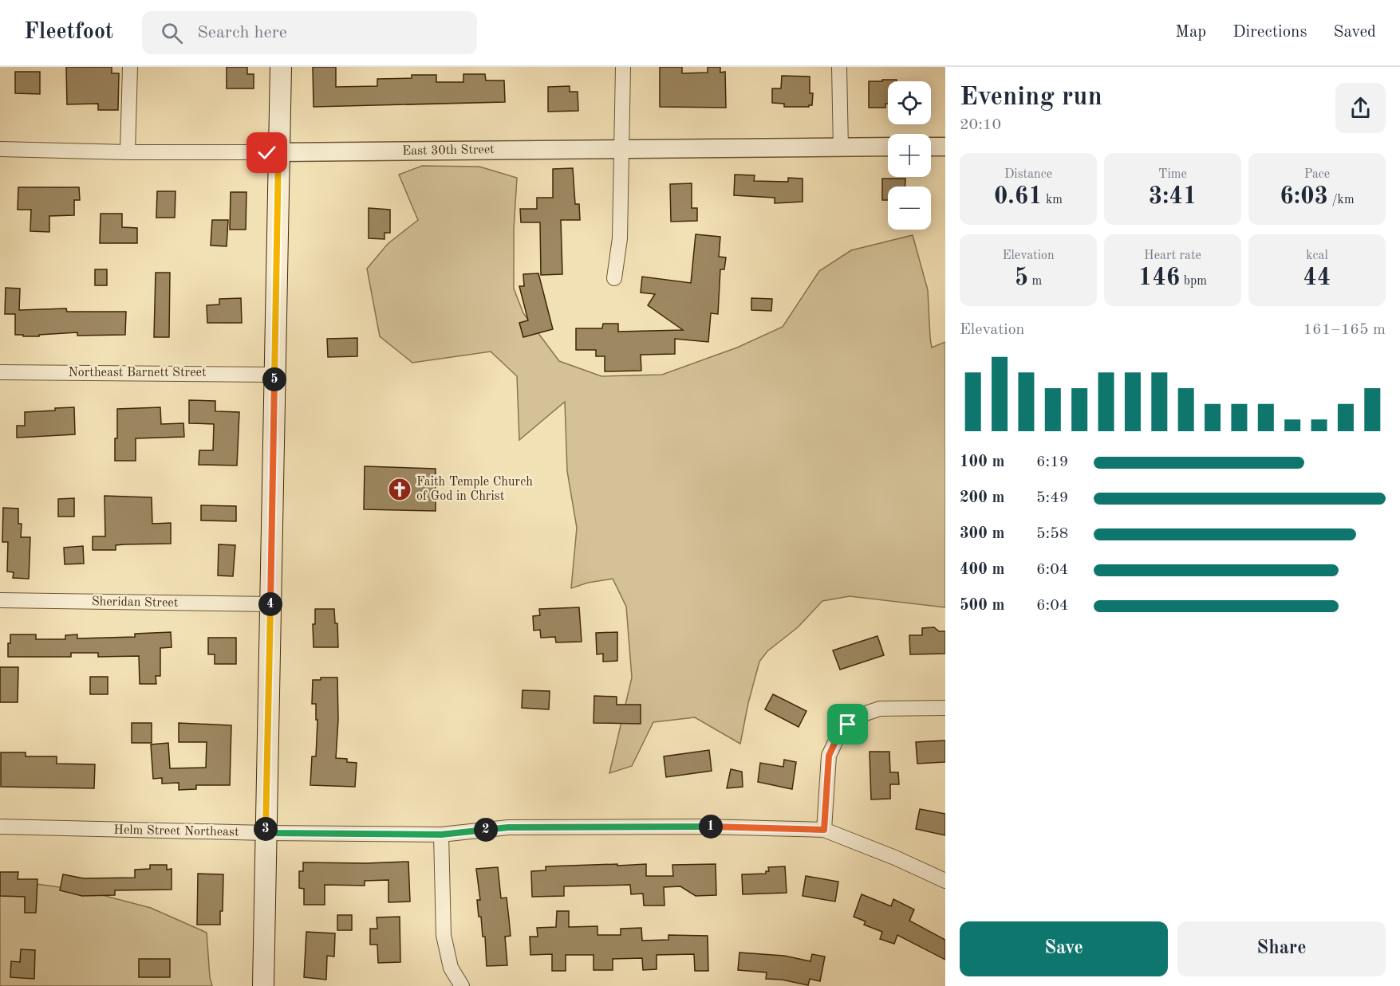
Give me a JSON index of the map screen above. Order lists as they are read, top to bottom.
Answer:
{
  "streets": {
    "street": [
      "East 30th Street",
      "Northeast Barnett Street",
      "Sheridan Street",
      "Helm Street Northeast"
    ]
  },
  "places": {
    "church": ["Faith Temple Church of God in Christ"]
  },
  "page": {
    "header": "Fleetfoot",
    "search": "Search here",
    "nav": ["Map", "Directions", "Saved"],
    "heading": ["Evening run", "20:10"],
    "map_buttons": ["+", "−"],
    "stats": [
      ["Distance", "0.61 km"],
      ["Time", "3:41"],
      ["Pace", "6:03 /km"],
      ["Elevation", "5 m"],
      ["Heart rate", "146 bpm"],
      ["kcal", "44"]
    ],
    "chart": ["Elevation", "161–165 m"],
    "pins": [
      "5",
      "4",
      "1",
      "3",
      "2"
    ],
    "list": [
      {
        "name": "100 m",
        "note": "6:19"
      },
      {
        "name": "200 m",
        "note": "5:49"
      },
      {
        "name": "300 m",
        "note": "5:58"
      },
      {
        "name": "400 m",
        "note": "6:04"
      },
      {
        "name": "500 m",
        "note": "6:04"
      }
    ],
    "buttons": ["Save", "Share"]
  }
}
